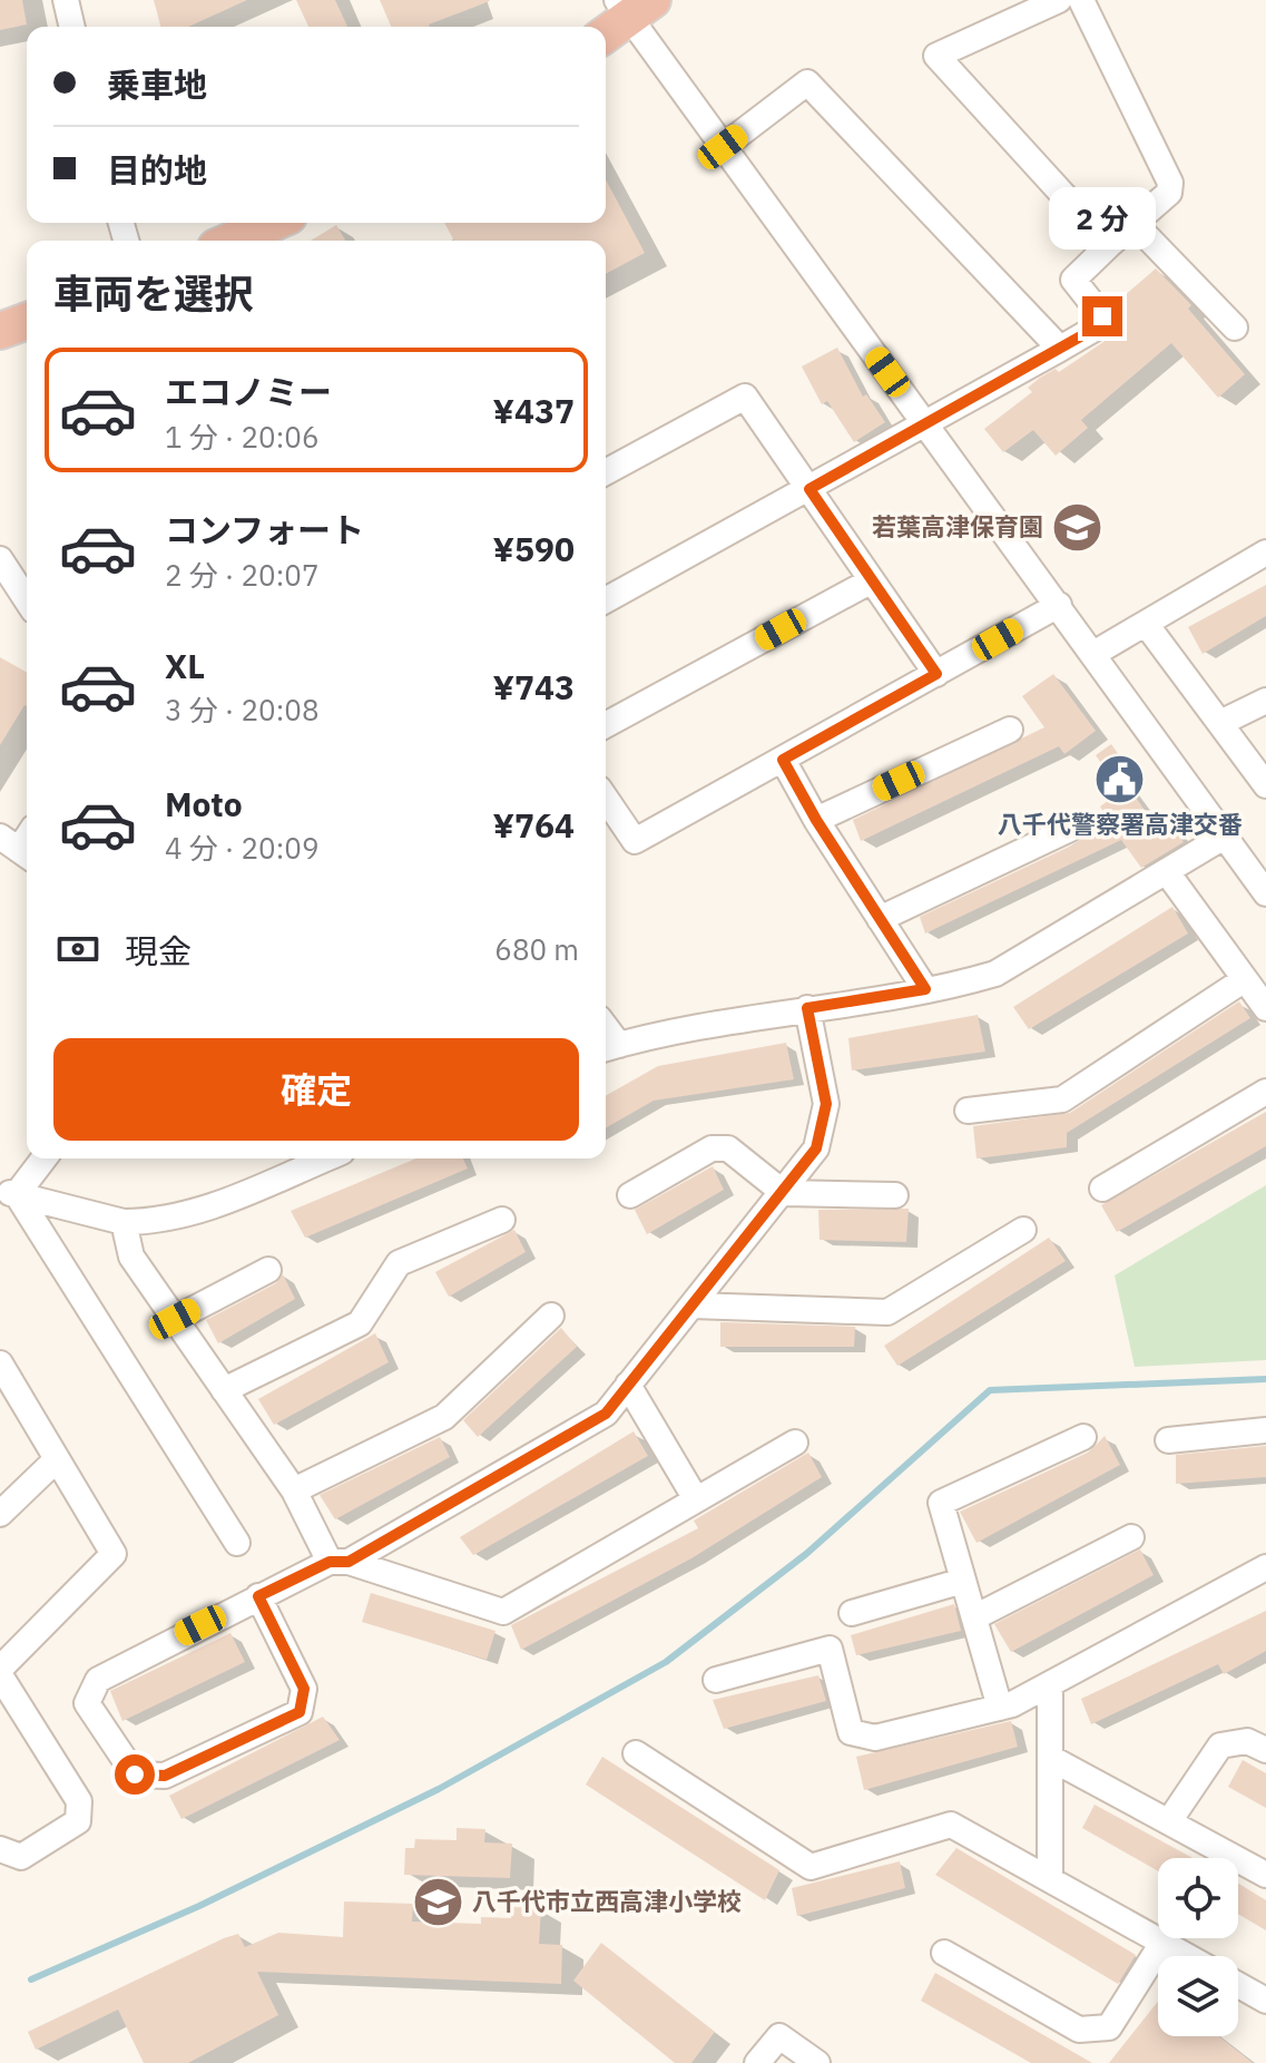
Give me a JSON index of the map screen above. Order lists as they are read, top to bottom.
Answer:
{
  "places": {
    "school or university": ["若葉高津保育園", "八千代市立西高津小学校"],
    "public building": ["八千代警察署高津交番"]
  },
  "page": {
    "banner": ["乗車地", "目的地"],
    "bubble": "2 分",
    "heading": "車両を選択",
    "list": [
      {
        "name": "エコノミー",
        "note": "1 分 · 20:06",
        "value": "¥437"
      },
      {
        "name": "コンフォート",
        "note": "2 分 · 20:07",
        "value": "¥590"
      },
      {
        "name": "XL",
        "note": "3 分 · 20:08",
        "value": "¥743"
      },
      {
        "name": "Moto",
        "note": "4 分 · 20:09",
        "value": "¥764"
      }
    ],
    "pay": ["現金", "680 m"],
    "buttons": "確定"
  }
}
